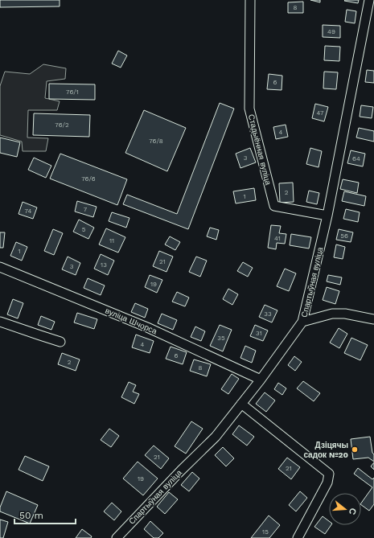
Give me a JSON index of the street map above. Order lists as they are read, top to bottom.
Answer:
{
  "streets": {
    "street": ["Стадыённая вуліца", "Спартыўная вуліца", "вуліца Шчорса"]
  },
  "crossings": [
    ["Стадыённая вуліца", "Спартыўная вуліца"],
    ["Спартыўная вуліца", "вуліца Шчорса"]
  ],
  "places": ["Дзіцячы садок №20"],
  "house_numbers": [
    "8",
    "49",
    "6",
    "76/1",
    "47",
    "76/2",
    "4",
    "76/8",
    "3",
    "64",
    "76/6",
    "2",
    "1",
    "7",
    "74",
    "5",
    "56",
    "41",
    "11",
    "1",
    "21",
    "13",
    "3",
    "19",
    "33",
    "31",
    "35",
    "4",
    "6",
    "2",
    "8",
    "21",
    "21",
    "19",
    "15"
  ],
  "scale_bar": "50 m",
  "north": "right"
}
